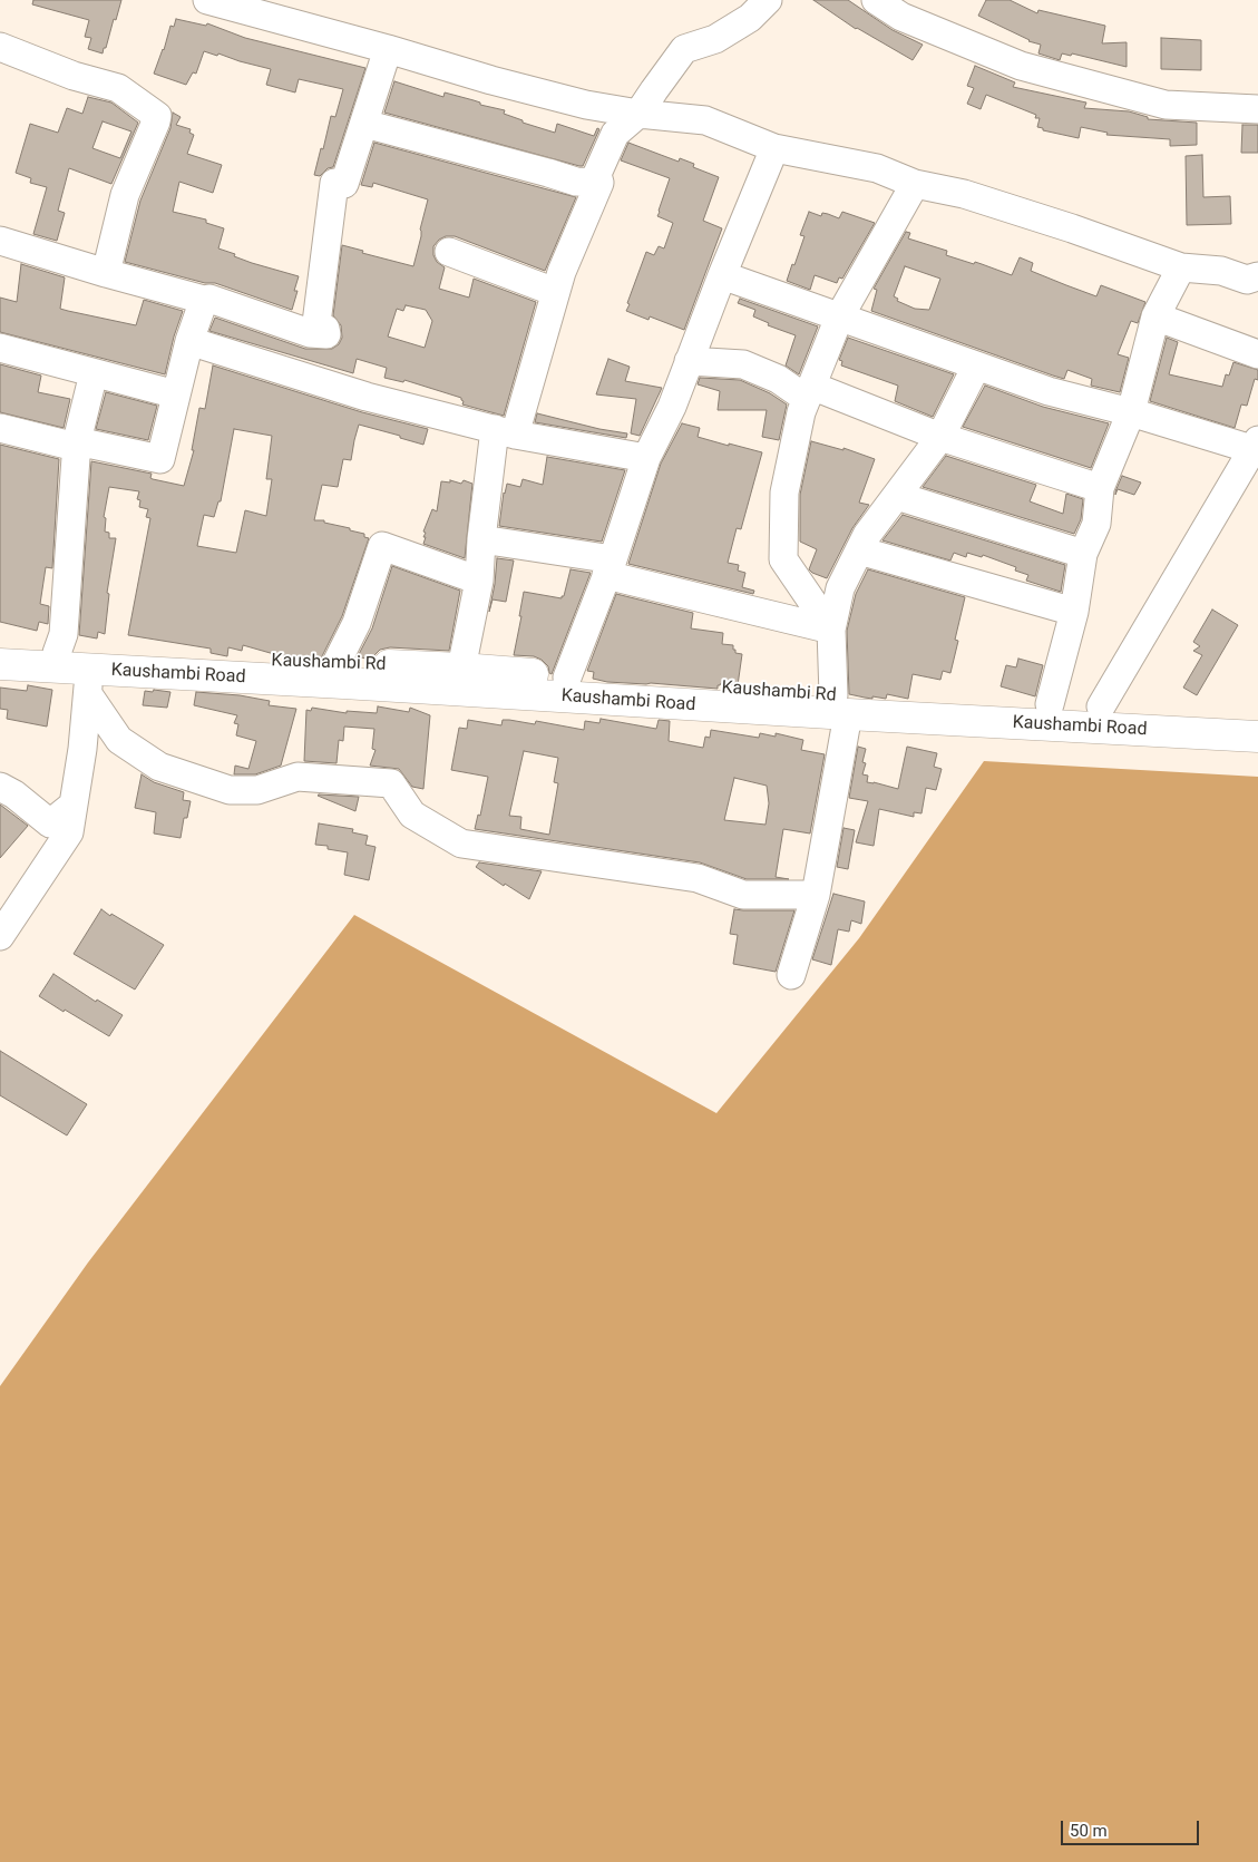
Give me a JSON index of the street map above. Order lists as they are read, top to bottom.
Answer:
{
  "streets": {
    "main road": ["Kaushambi Rd", "Kaushambi Road"]
  },
  "crossings": [
    ["Kaushambi Rd", "Kaushambi Road"]
  ],
  "scale_bar": "50 m"
}
